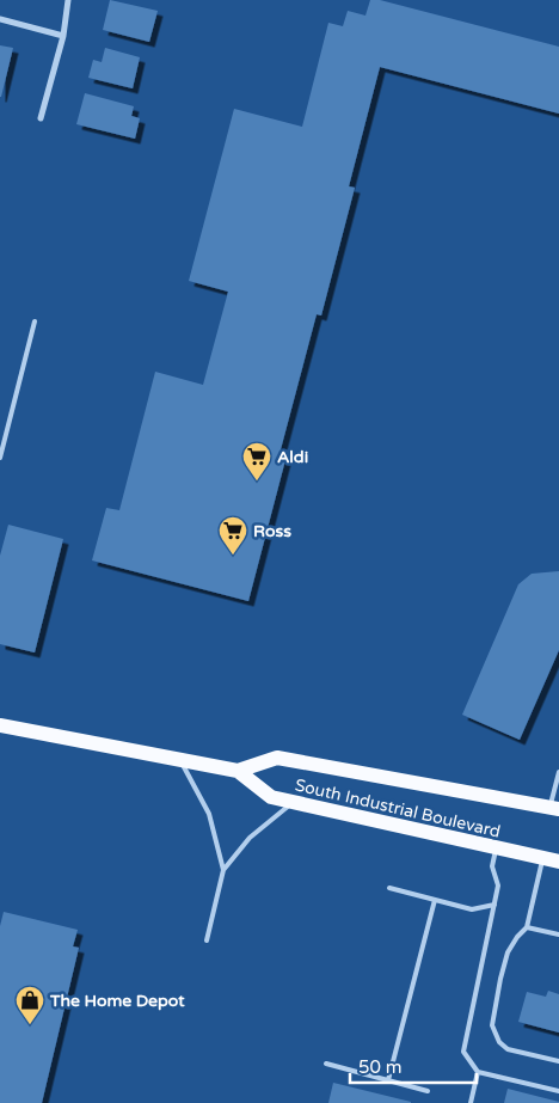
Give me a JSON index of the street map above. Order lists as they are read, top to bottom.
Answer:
{
  "streets": {
    "main road": ["South Industrial Boulevard"]
  },
  "places": {
    "supermarket": ["Aldi", "Ross"],
    "shop": ["The Home Depot"]
  },
  "scale_bar": "50 m"
}
